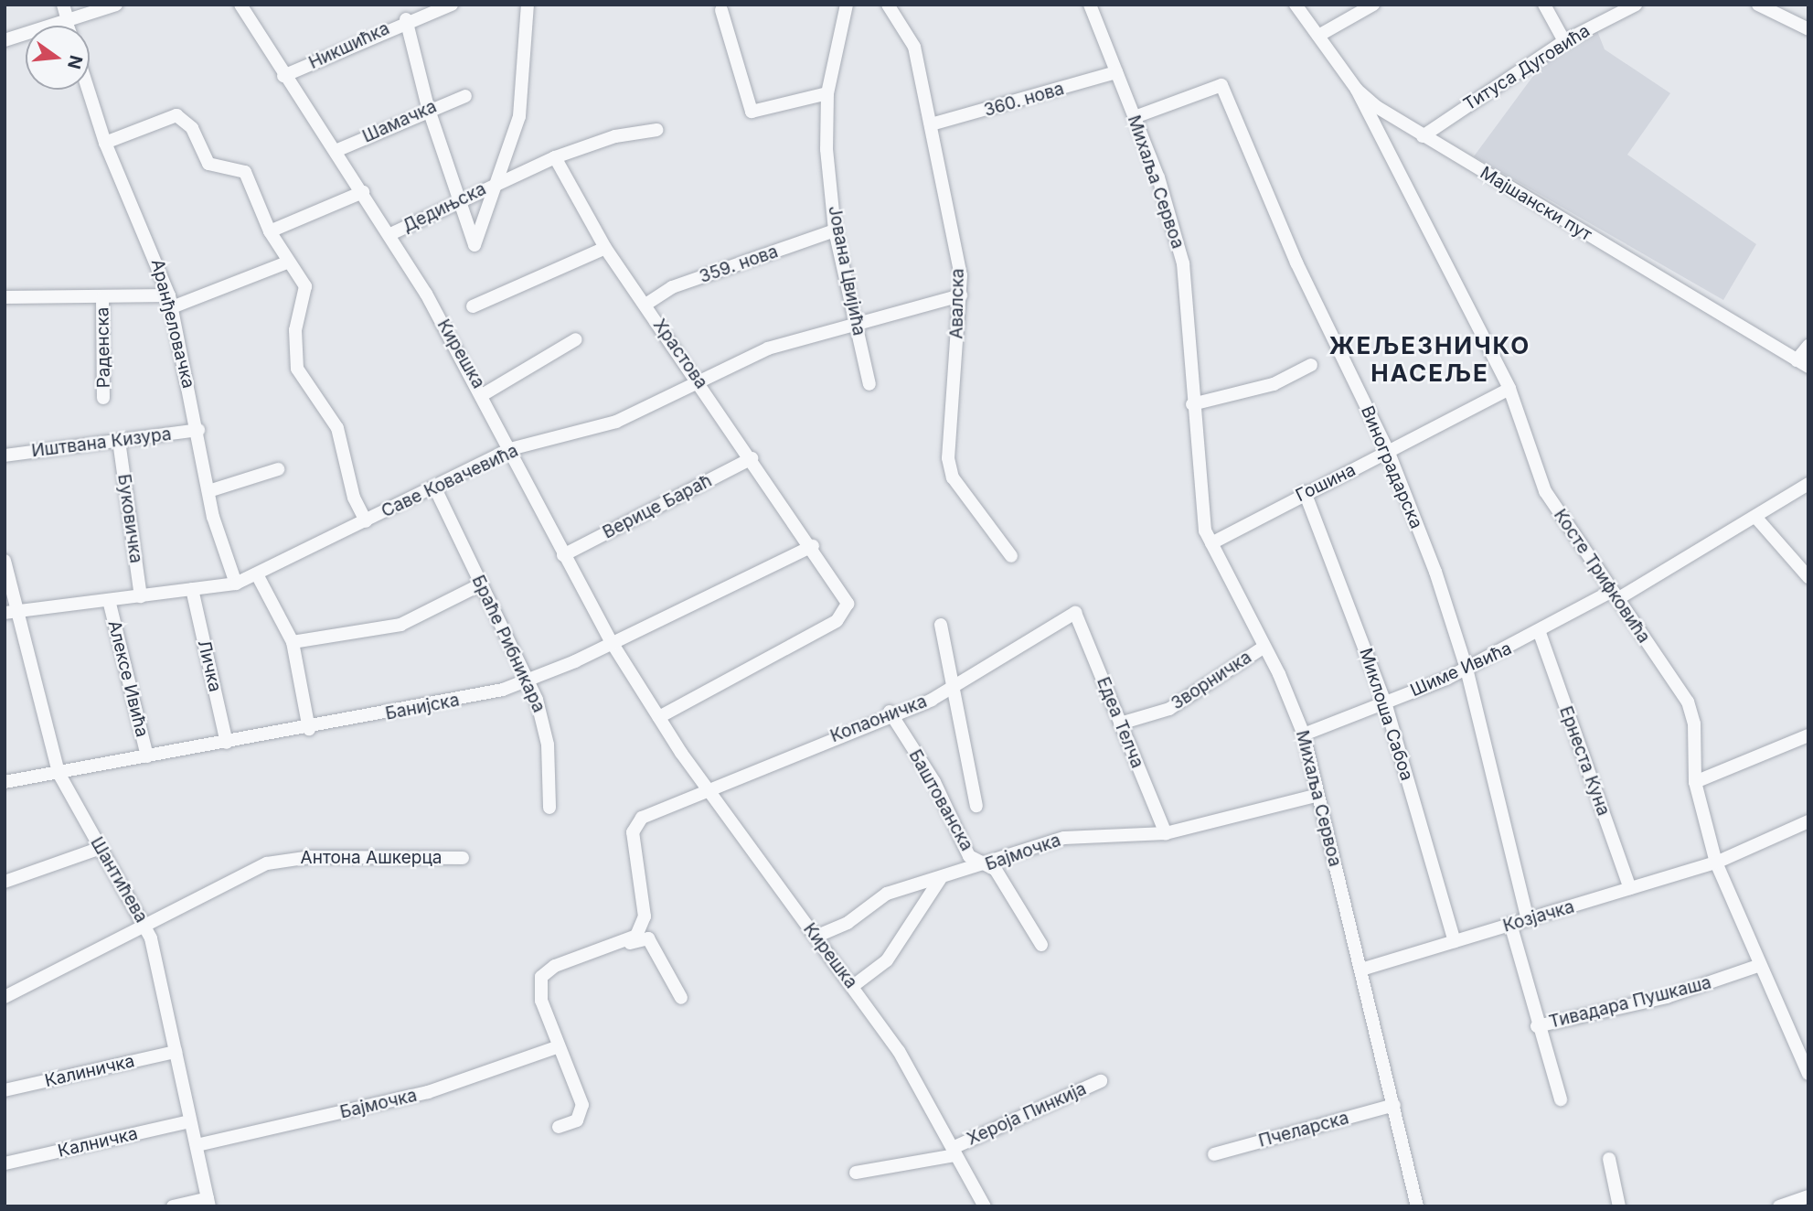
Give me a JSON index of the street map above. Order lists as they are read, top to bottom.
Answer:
{
  "streets": {
    "street": [
      "Никшићка",
      "Титуса Дуговића",
      "360. нова",
      "Шамачка",
      "Михаља Сервоа",
      "Мајшански пут",
      "Дедињска",
      "359. нова",
      "Јована Цвијића",
      "Авалска",
      "Аранђеловачка",
      "Раденска",
      "Кирешка",
      "Храстова",
      "Иштвана Кизура",
      "Виноградарска",
      "Саве Ковачевића",
      "Гошина",
      "Верице Бараћ",
      "Буковичка",
      "Косте Трифковића",
      "Браће Рибникара",
      "Личка",
      "Шиме Ивића",
      "Алексе Ивића",
      "Зворничка",
      "Банијска",
      "Миклоша Сабоа",
      "Копаоничка",
      "Едеа Телча",
      "Ернеста Куна",
      "Баштованска",
      "Бајмочка",
      "Антона Ашкерца",
      "Шантићева",
      "Козјачка",
      "Тивадара Пушкаша",
      "Калиничка",
      "Хероја Пинкија",
      "Пчеларска",
      "Калничка"
    ]
  },
  "crossings": [
    ["Никшићка", "Кирешка"],
    ["Титуса Дуговића", "Мајшански пут"],
    ["360. нова", "Михаља Сервоа"],
    ["360. нова", "Авалска"],
    ["Шамачка", "Кирешка"],
    ["Михаља Сервоа", "Виноградарска"],
    ["Михаља Сервоа", "Гошина"],
    ["Михаља Сервоа", "Шиме Ивића"],
    ["Михаља Сервоа", "Зворничка"],
    ["Михаља Сервоа", "Бајмочка"],
    ["Михаља Сервоа", "Козјачка"],
    ["Михаља Сервоа", "Пчеларска"],
    ["Мајшански пут", "Косте Трифковића"],
    ["Дедињска", "Кирешка"],
    ["359. нова", "Јована Цвијића"],
    ["359. нова", "Храстова"],
    ["Јована Цвијића", "Саве Ковачевића"],
    ["Авалска", "Саве Ковачевића"],
    ["Аранђеловачка", "Иштвана Кизура"],
    ["Аранђеловачка", "Саве Ковачевића"],
    ["Кирешка", "Саве Ковачевића"],
    ["Кирешка", "Верице Бараћ"],
    ["Кирешка", "Банијска"],
    ["Кирешка", "Копаоничка"],
    ["Кирешка", "Бајмочка"],
    ["Кирешка", "Хероја Пинкија"],
    ["Храстова", "Саве Ковачевића"],
    ["Храстова", "Верице Бараћ"],
    ["Храстова", "Банијска"],
    ["Иштвана Кизура", "Буковичка"],
    ["Виноградарска", "Гошина"],
    ["Виноградарска", "Шиме Ивића"],
    ["Виноградарска", "Козјачка"],
    ["Саве Ковачевића", "Буковичка"],
    ["Саве Ковачевића", "Браће Рибникара"],
    ["Саве Ковачевића", "Личка"],
    ["Саве Ковачевића", "Алексе Ивића"],
    ["Саве Ковачевића", "Шантићева"],
    ["Гошина", "Косте Трифковића"],
    ["Гошина", "Миклоша Сабоа"],
    ["Косте Трифковића", "Шиме Ивића"],
    ["Косте Трифковића", "Козјачка"],
    ["Косте Трифковића", "Тивадара Пушкаша"],
    ["Браће Рибникара", "Банијска"],
    ["Личка", "Банијска"],
    ["Шиме Ивића", "Миклоша Сабоа"],
    ["Шиме Ивића", "Ернеста Куна"],
    ["Алексе Ивића", "Банијска"],
    ["Зворничка", "Едеа Телча"],
    ["Банијска", "Шантићева"],
    ["Миклоша Сабоа", "Козјачка"],
    ["Копаоничка", "Едеа Телча"],
    ["Копаоничка", "Баштованска"],
    ["Едеа Телча", "Бајмочка"],
    ["Ернеста Куна", "Козјачка"],
    ["Баштованска", "Бајмочка"],
    ["Бајмочка", "Шантићева"],
    ["Антона Ашкерца", "Шантићева"],
    ["Шантићева", "Калиничка"],
    ["Шантићева", "Калничка"]
  ],
  "districts": ["ЖЕЉЕЗНИЧКО НАСЕЉЕ"],
  "north": "right"
}
